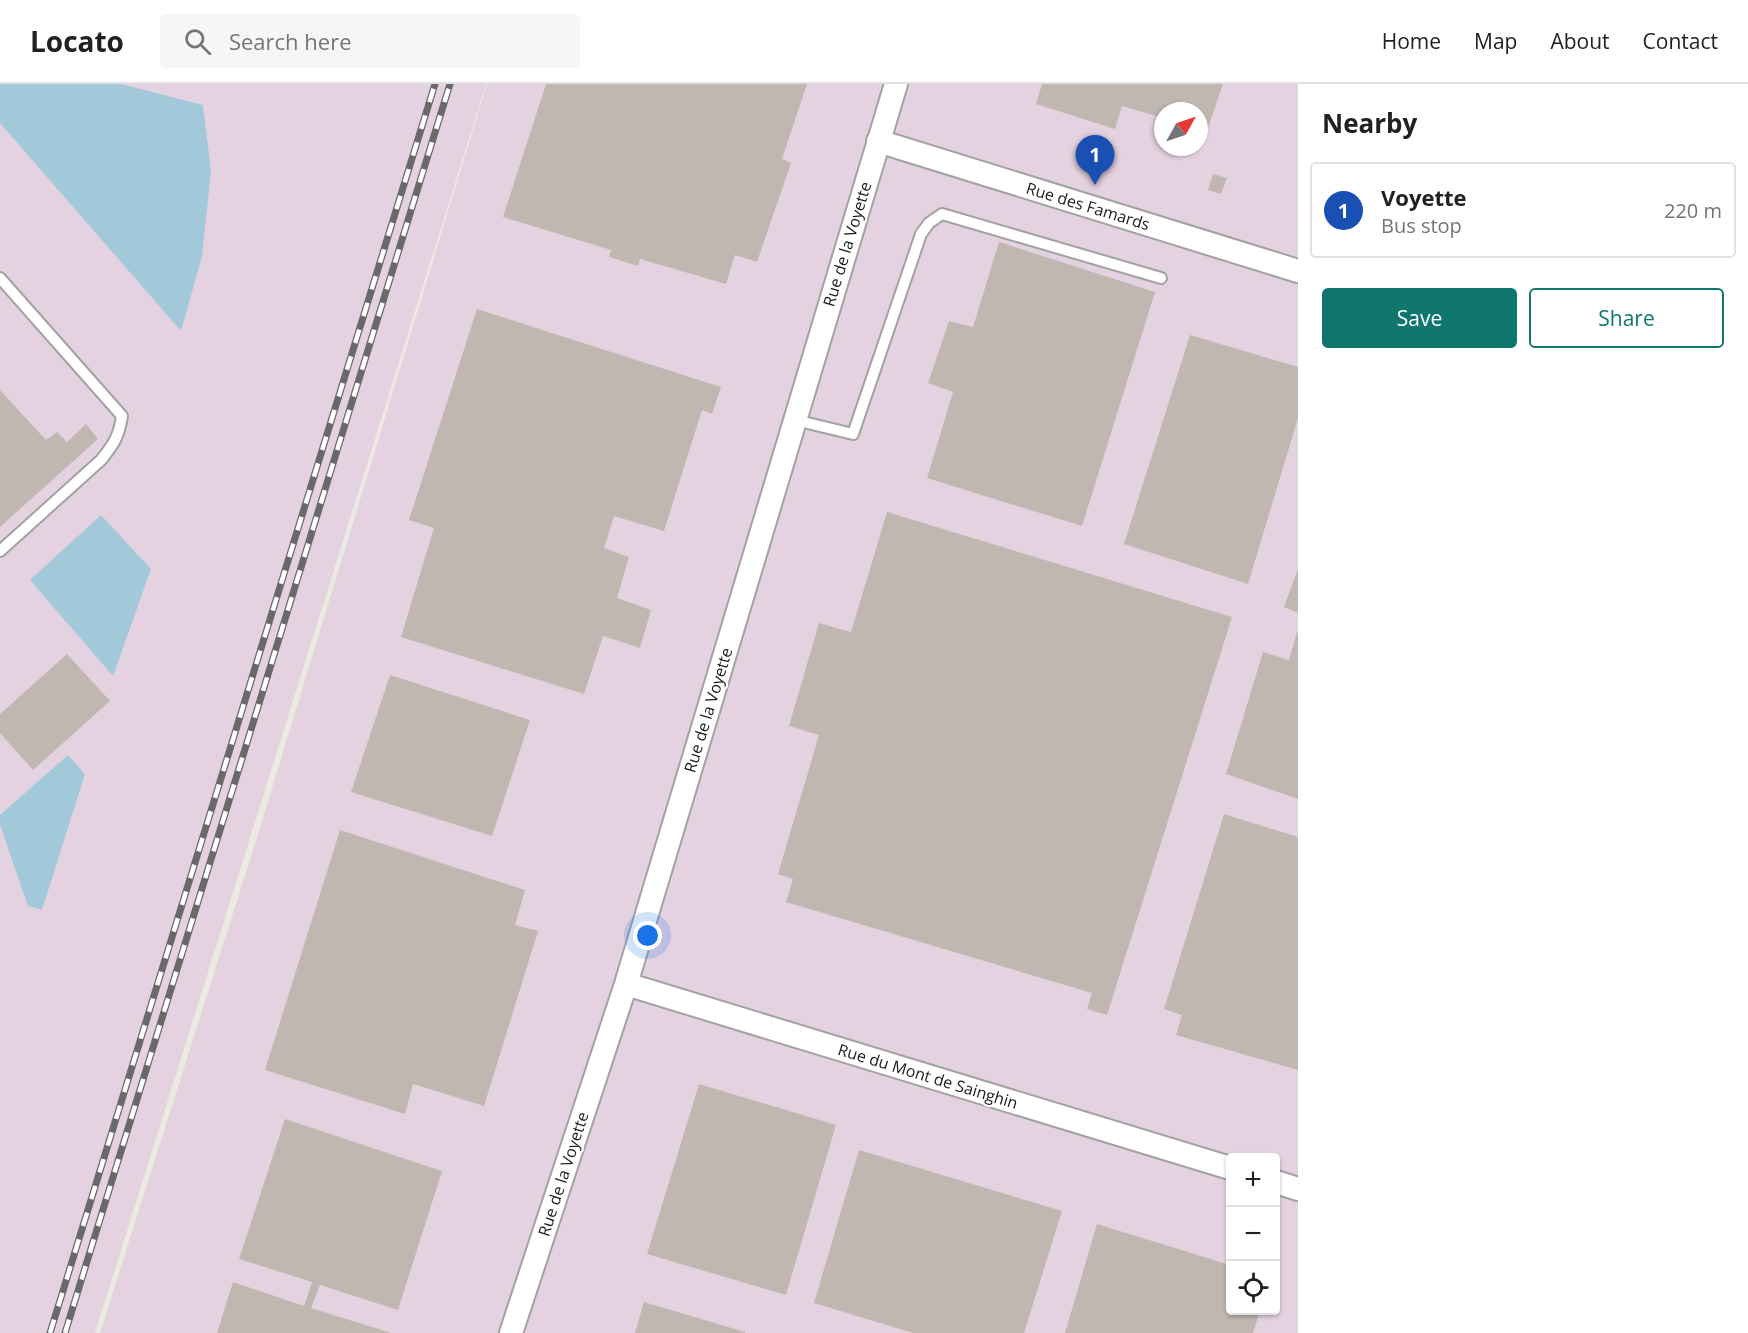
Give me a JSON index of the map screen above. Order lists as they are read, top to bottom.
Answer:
{
  "streets": {
    "street": ["Rue des Famards", "Rue de la Voyette", "Rue du Mont de Sainghin"]
  },
  "crossings": [
    ["Rue des Famards", "Rue de la Voyette"],
    ["Rue de la Voyette", "Rue du Mont de Sainghin"]
  ],
  "north": "top right",
  "page": {
    "header": "Locato",
    "search": "Search here",
    "nav": [
      "Home",
      "Map",
      "About",
      "Contact"
    ],
    "heading": "Nearby",
    "pins": "1",
    "list": [
      {
        "mark": "1",
        "name": "Voyette",
        "note": "Bus stop",
        "value": "220 m"
      }
    ],
    "buttons": ["Save", "Share"],
    "map_buttons": ["+", "−"]
  }
}
